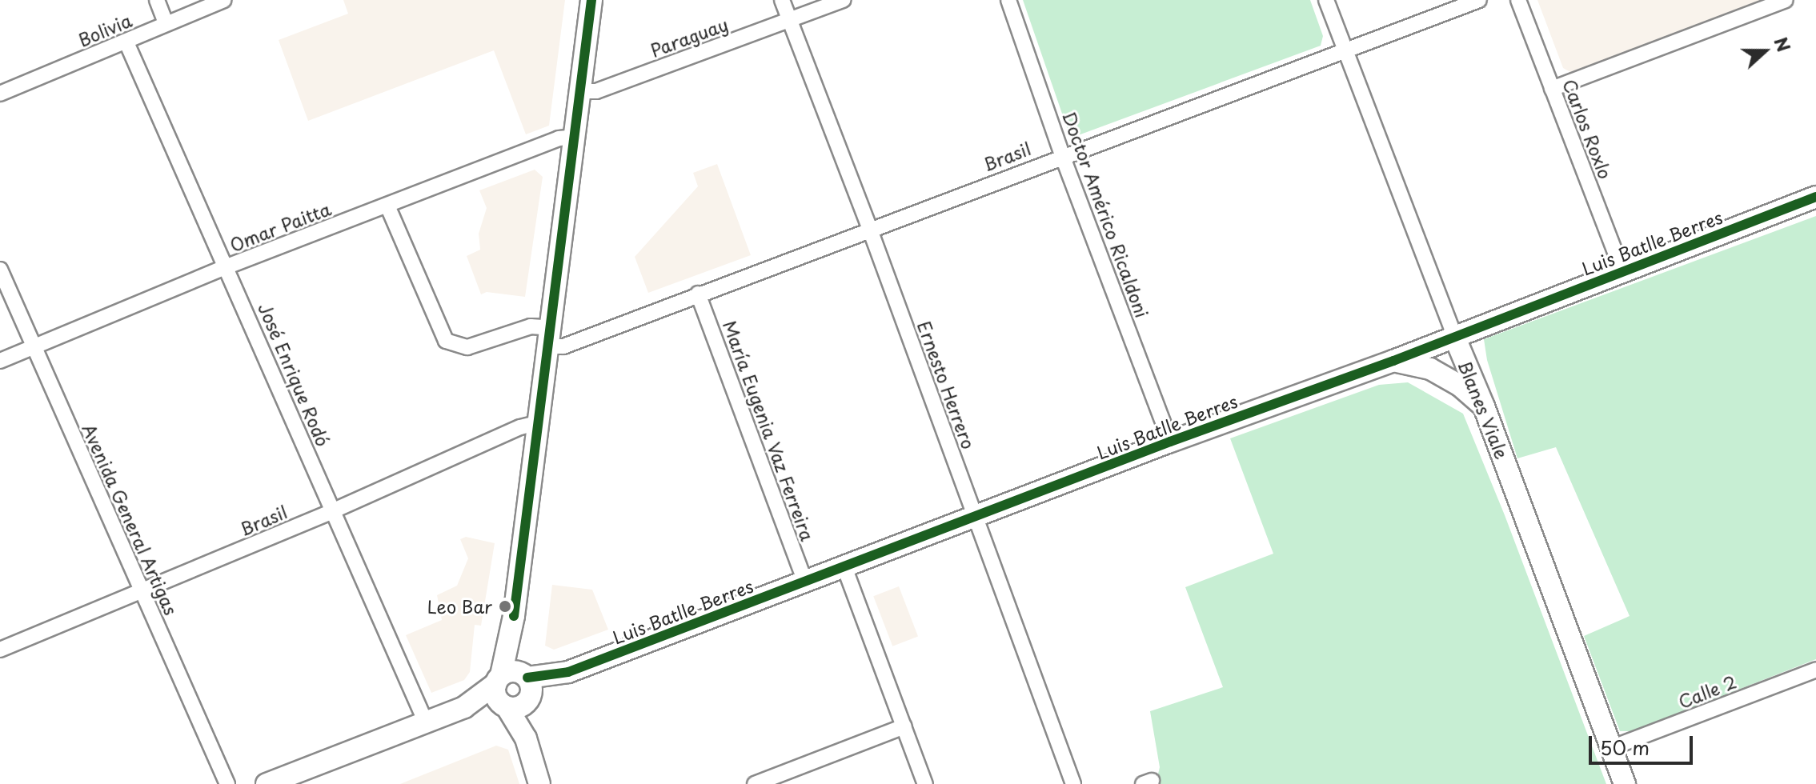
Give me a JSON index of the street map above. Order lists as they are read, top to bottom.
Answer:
{
  "streets": {
    "street": [
      "Bolivia",
      "Paraguay",
      "Carlos Roxlo",
      "Brasil",
      "Doctor Américo Ricaldoni",
      "Omar Paitta",
      "Luis Batlle Berres",
      "José Enrique Rodó",
      "Ernesto Herrero",
      "Blanes Viale",
      "María Eugenia Vaz Ferreira",
      "Avenida General Artigas",
      "Calle 2"
    ]
  },
  "crossings": [
    ["Bolivia", "José Enrique Rodó"],
    ["Paraguay", "Ernesto Herrero"],
    ["Carlos Roxlo", "Luis Batlle Berres"],
    ["Brasil", "Doctor Américo Ricaldoni"],
    ["Brasil", "Omar Paitta"],
    ["Brasil", "José Enrique Rodó"],
    ["Brasil", "Ernesto Herrero"],
    ["Brasil", "Blanes Viale"],
    ["Brasil", "María Eugenia Vaz Ferreira"],
    ["Brasil", "Avenida General Artigas"],
    ["Doctor Américo Ricaldoni", "Luis Batlle Berres"],
    ["Omar Paitta", "José Enrique Rodó"],
    ["Omar Paitta", "Avenida General Artigas"],
    ["Luis Batlle Berres", "Ernesto Herrero"],
    ["Luis Batlle Berres", "Blanes Viale"],
    ["Luis Batlle Berres", "María Eugenia Vaz Ferreira"],
    ["Blanes Viale", "Calle 2"]
  ],
  "places": ["Leo Bar"],
  "scale_bar": "50 m",
  "north": "right"
}
